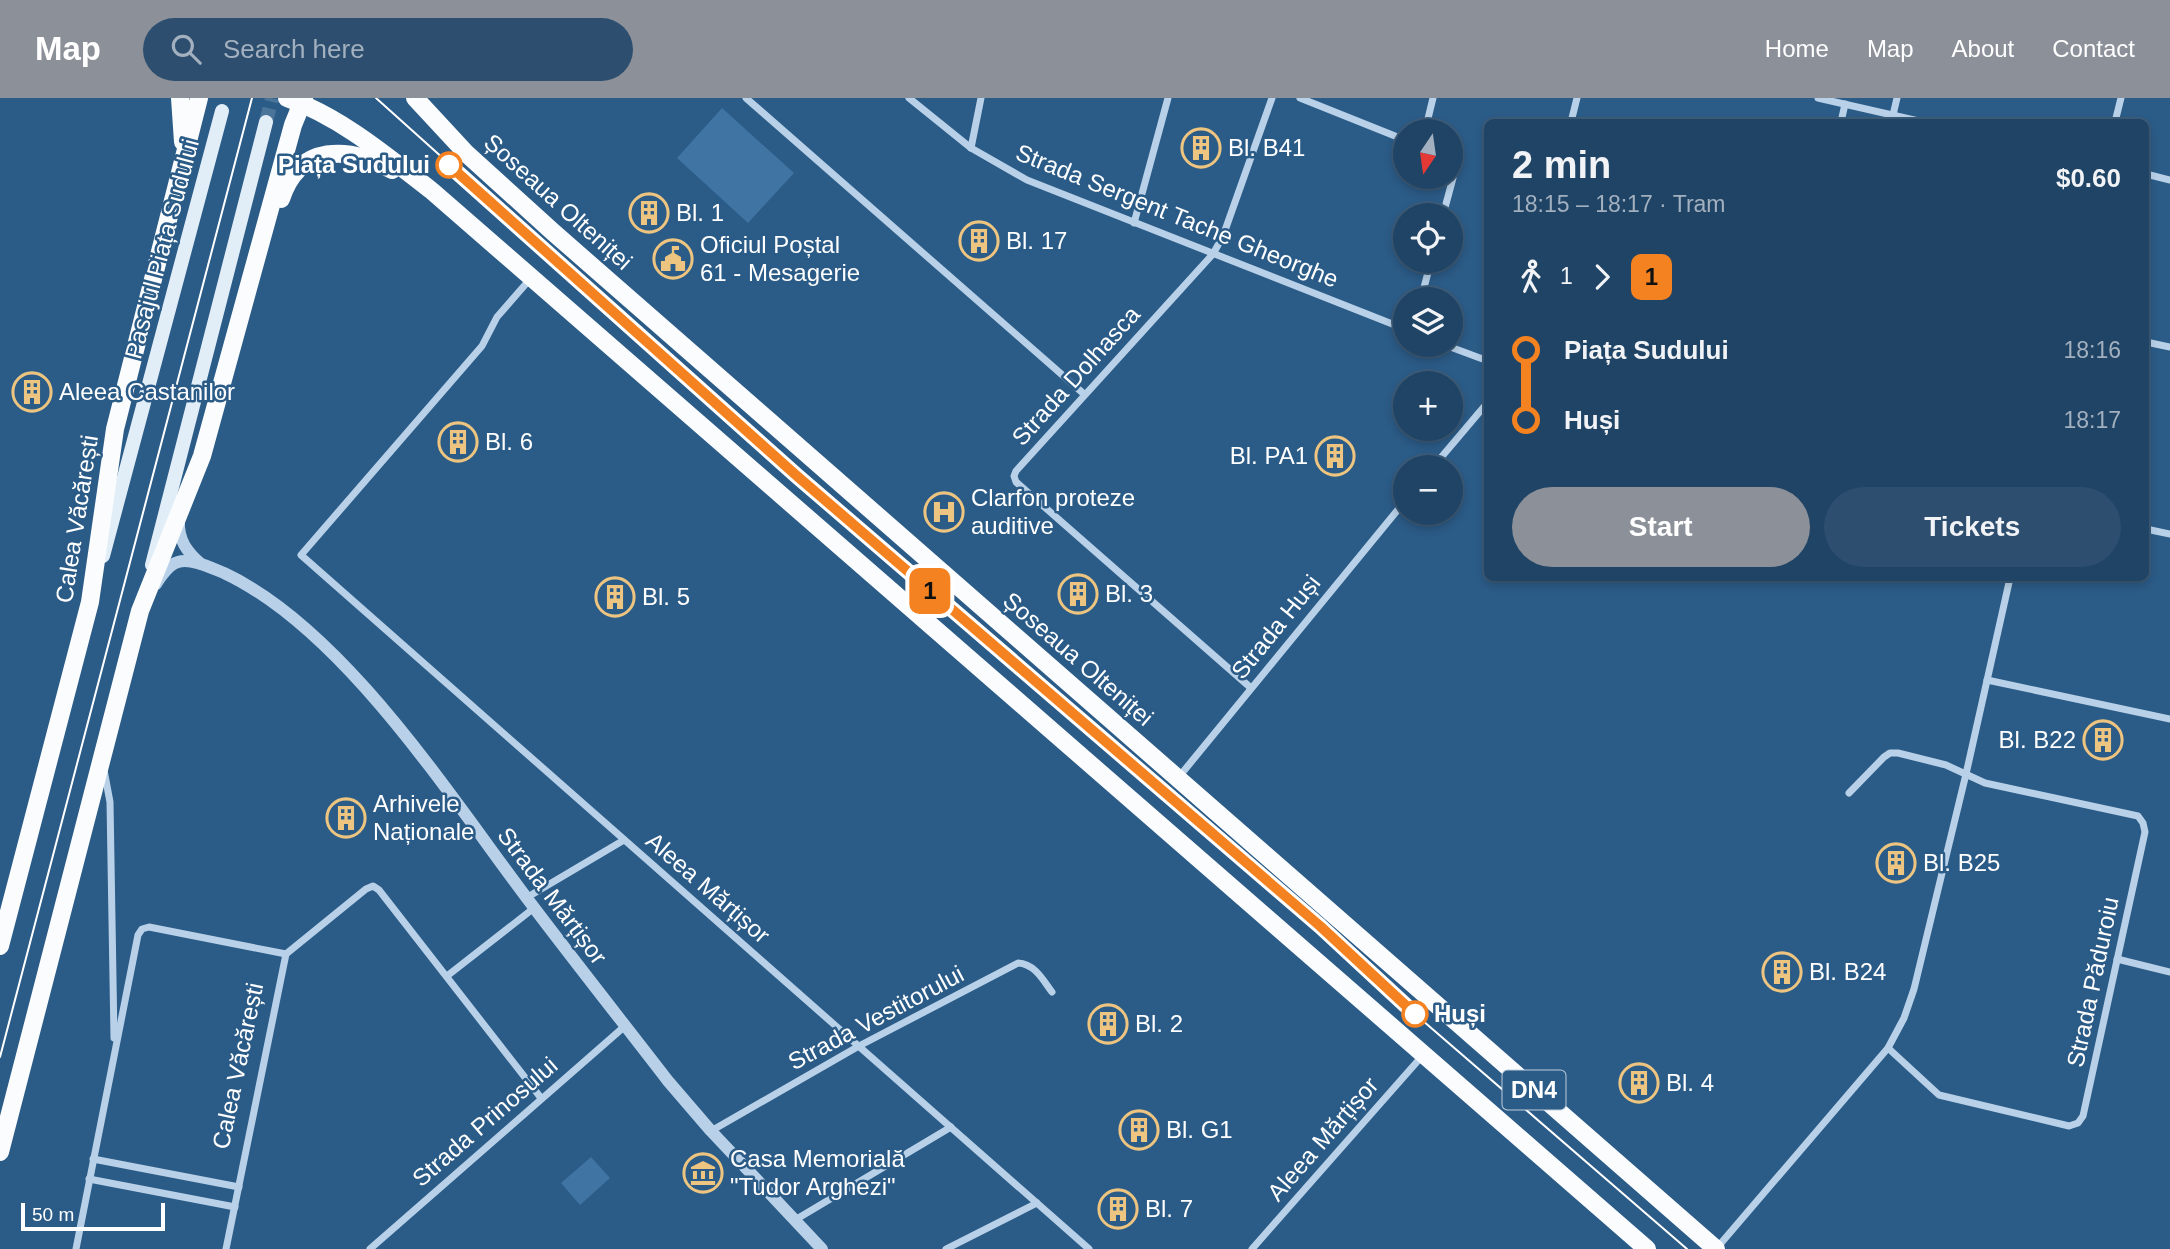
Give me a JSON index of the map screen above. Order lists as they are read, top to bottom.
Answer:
{
  "streets": {
    "main road": [
      "Șoseaua Olteniței",
      "Pasajul Piața Sudului",
      "Calea Văcărești",
      "DN4"
    ],
    "street": [
      "Strada Sergent Tache Gheorghe",
      "Strada Dolhasca",
      "Strada Huși",
      "Aleea Mărțișor",
      "Strada Mărțișor",
      "Strada Păduroiu",
      "Strada Vestitorului",
      "Strada Prinosului"
    ]
  },
  "crossings": [
    ["Șoseaua Olteniței", "Strada Huși"],
    ["Strada Sergent Tache Gheorghe", "Strada Dolhasca"],
    ["Pasajul Piața Sudului", "Calea Văcărești"],
    ["Strada Dolhasca", "Strada Huși"],
    ["Aleea Mărțișor", "Strada Vestitorului"],
    ["Aleea Mărțișor", "DN4"],
    ["Strada Mărțișor", "Strada Vestitorului"],
    ["Strada Mărțișor", "Strada Prinosului"]
  ],
  "places": {
    "building": [
      "Bl. B41",
      "Bl. 1",
      "Bl. 17",
      "Aleea Castanilor",
      "Bl. 6",
      "Bl. PA1",
      "Bl. 3",
      "Bl. 5",
      "Bl. B22",
      "Arhivele Naționale",
      "Bl. B25",
      "Bl. B24",
      "Bl. 2",
      "Bl. 4",
      "Bl. G1",
      "Bl. 7"
    ],
    "other": ["Piața Sudului", "Huși"],
    "public building": ["Oficiul Poștal 61 - Mesagerie"],
    "hospital": ["Clarfon proteze auditive"],
    "museum": ["Casa Memorială \"Tudor Arghezi\""]
  },
  "lines": ["tram line 1"],
  "scale_bar": "50 m",
  "north": "bottom",
  "page": {
    "header": "Map",
    "search": "Search here",
    "nav": [
      "Home",
      "Map",
      "About",
      "Contact"
    ],
    "on_map": "1",
    "map_buttons": ["+", "−"],
    "heading": ["2 min", "18:15 – 18:17 · Tram", "$0.60"],
    "legs": ["1", "1"],
    "list": [
      {
        "name": "Piața Sudului",
        "value": "18:16"
      },
      {
        "name": "Huși",
        "value": "18:17"
      }
    ],
    "buttons": ["Start", "Tickets"],
    "scale": "50 m"
  }
}
